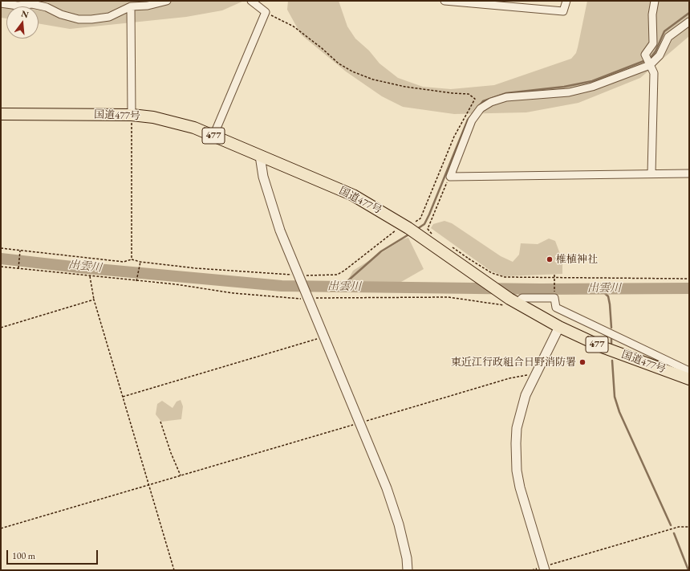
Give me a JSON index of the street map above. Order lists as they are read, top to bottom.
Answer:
{
  "streets": {
    "highway": ["国道477号", "477"]
  },
  "water": ["出雲川"],
  "places": ["椎植神社", "東近江行政組合日野消防署"],
  "scale_bar": "100 m",
  "north": "top"
}
